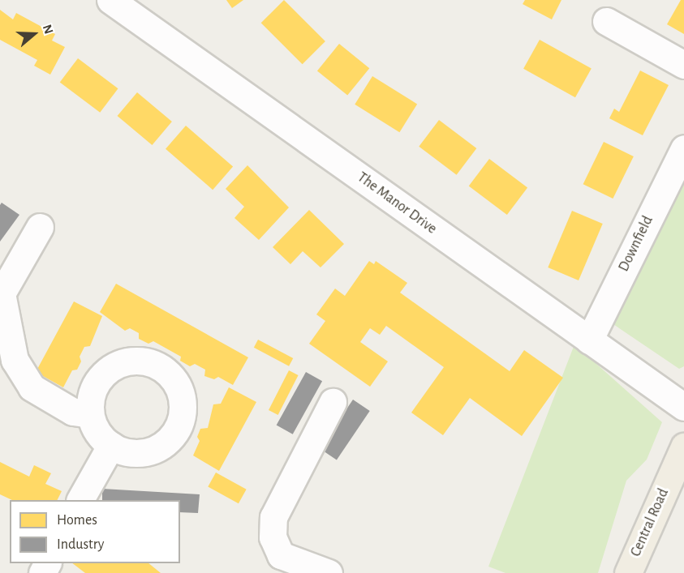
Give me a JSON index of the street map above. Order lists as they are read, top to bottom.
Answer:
{
  "streets": {
    "main road": ["Central Road"],
    "street": ["The Manor Drive", "Downfield"]
  },
  "crossings": [
    ["The Manor Drive", "Downfield"]
  ],
  "legend": ["Homes", "Industry"],
  "north": "right"
}
